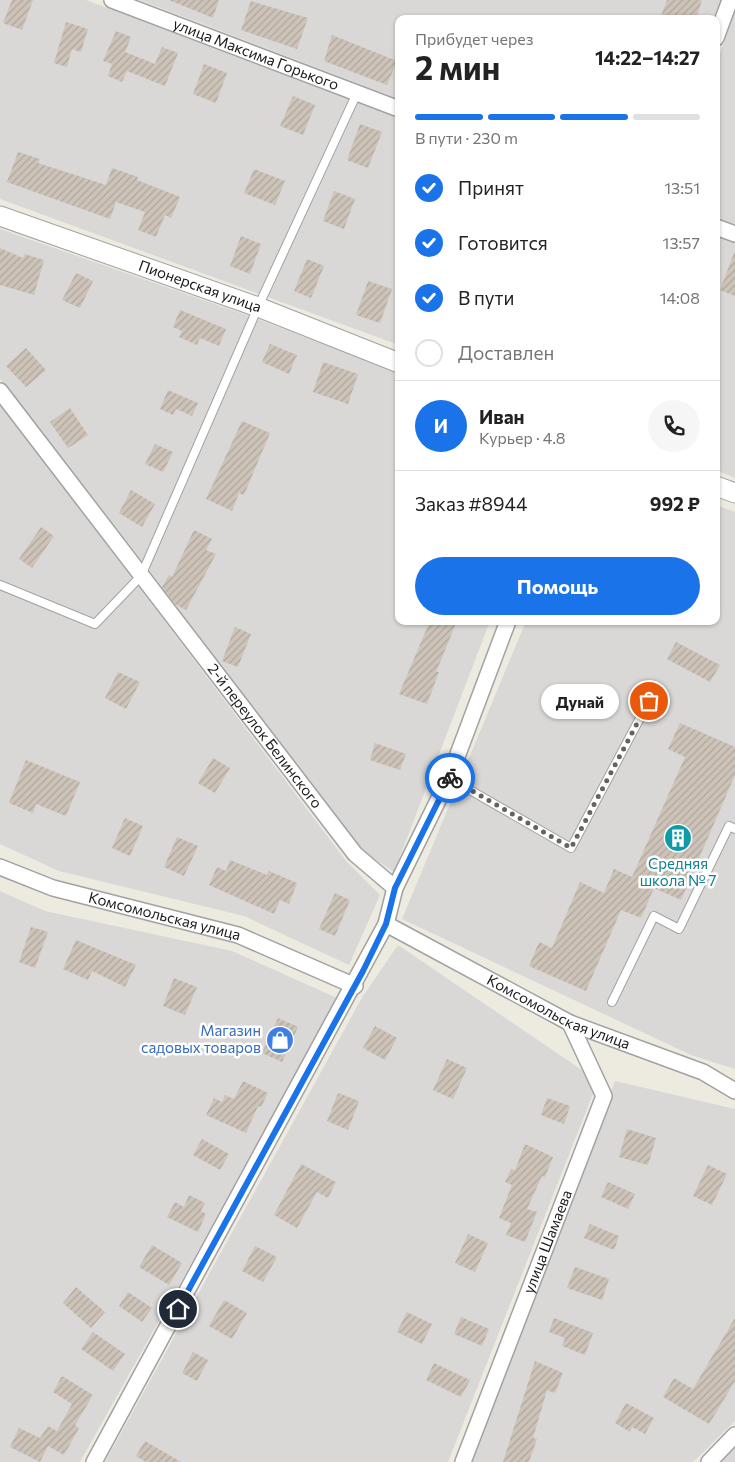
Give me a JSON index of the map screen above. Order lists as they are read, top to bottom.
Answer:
{
  "streets": {
    "street": [
      "улица Максима Горького",
      "Пионерская улица",
      "2-й переулок Белинского",
      "Комсомольская улица",
      "улица Шамаева"
    ]
  },
  "crossings": [
    ["Комсомольская улица", "улица Шамаева"]
  ],
  "places": {
    "other": ["Дунай"],
    "building": ["Средняя школа № 7"],
    "shop": ["Магазин садовых товаров"]
  },
  "page": {
    "heading": ["2 мин", "Прибудет через", "14:22–14:27"],
    "panel": [
      "Иван",
      "Курьер · 4.8",
      "Заказ #8944",
      "992 ₽"
    ],
    "bar": "В пути · 230 m",
    "list": [
      ["Принят", "13:51"],
      ["Готовится", "13:57"],
      ["В пути", "14:08"],
      "Доставлен"
    ],
    "round": "И",
    "buttons": "Помощь",
    "bubble": "Дунай"
  }
}
